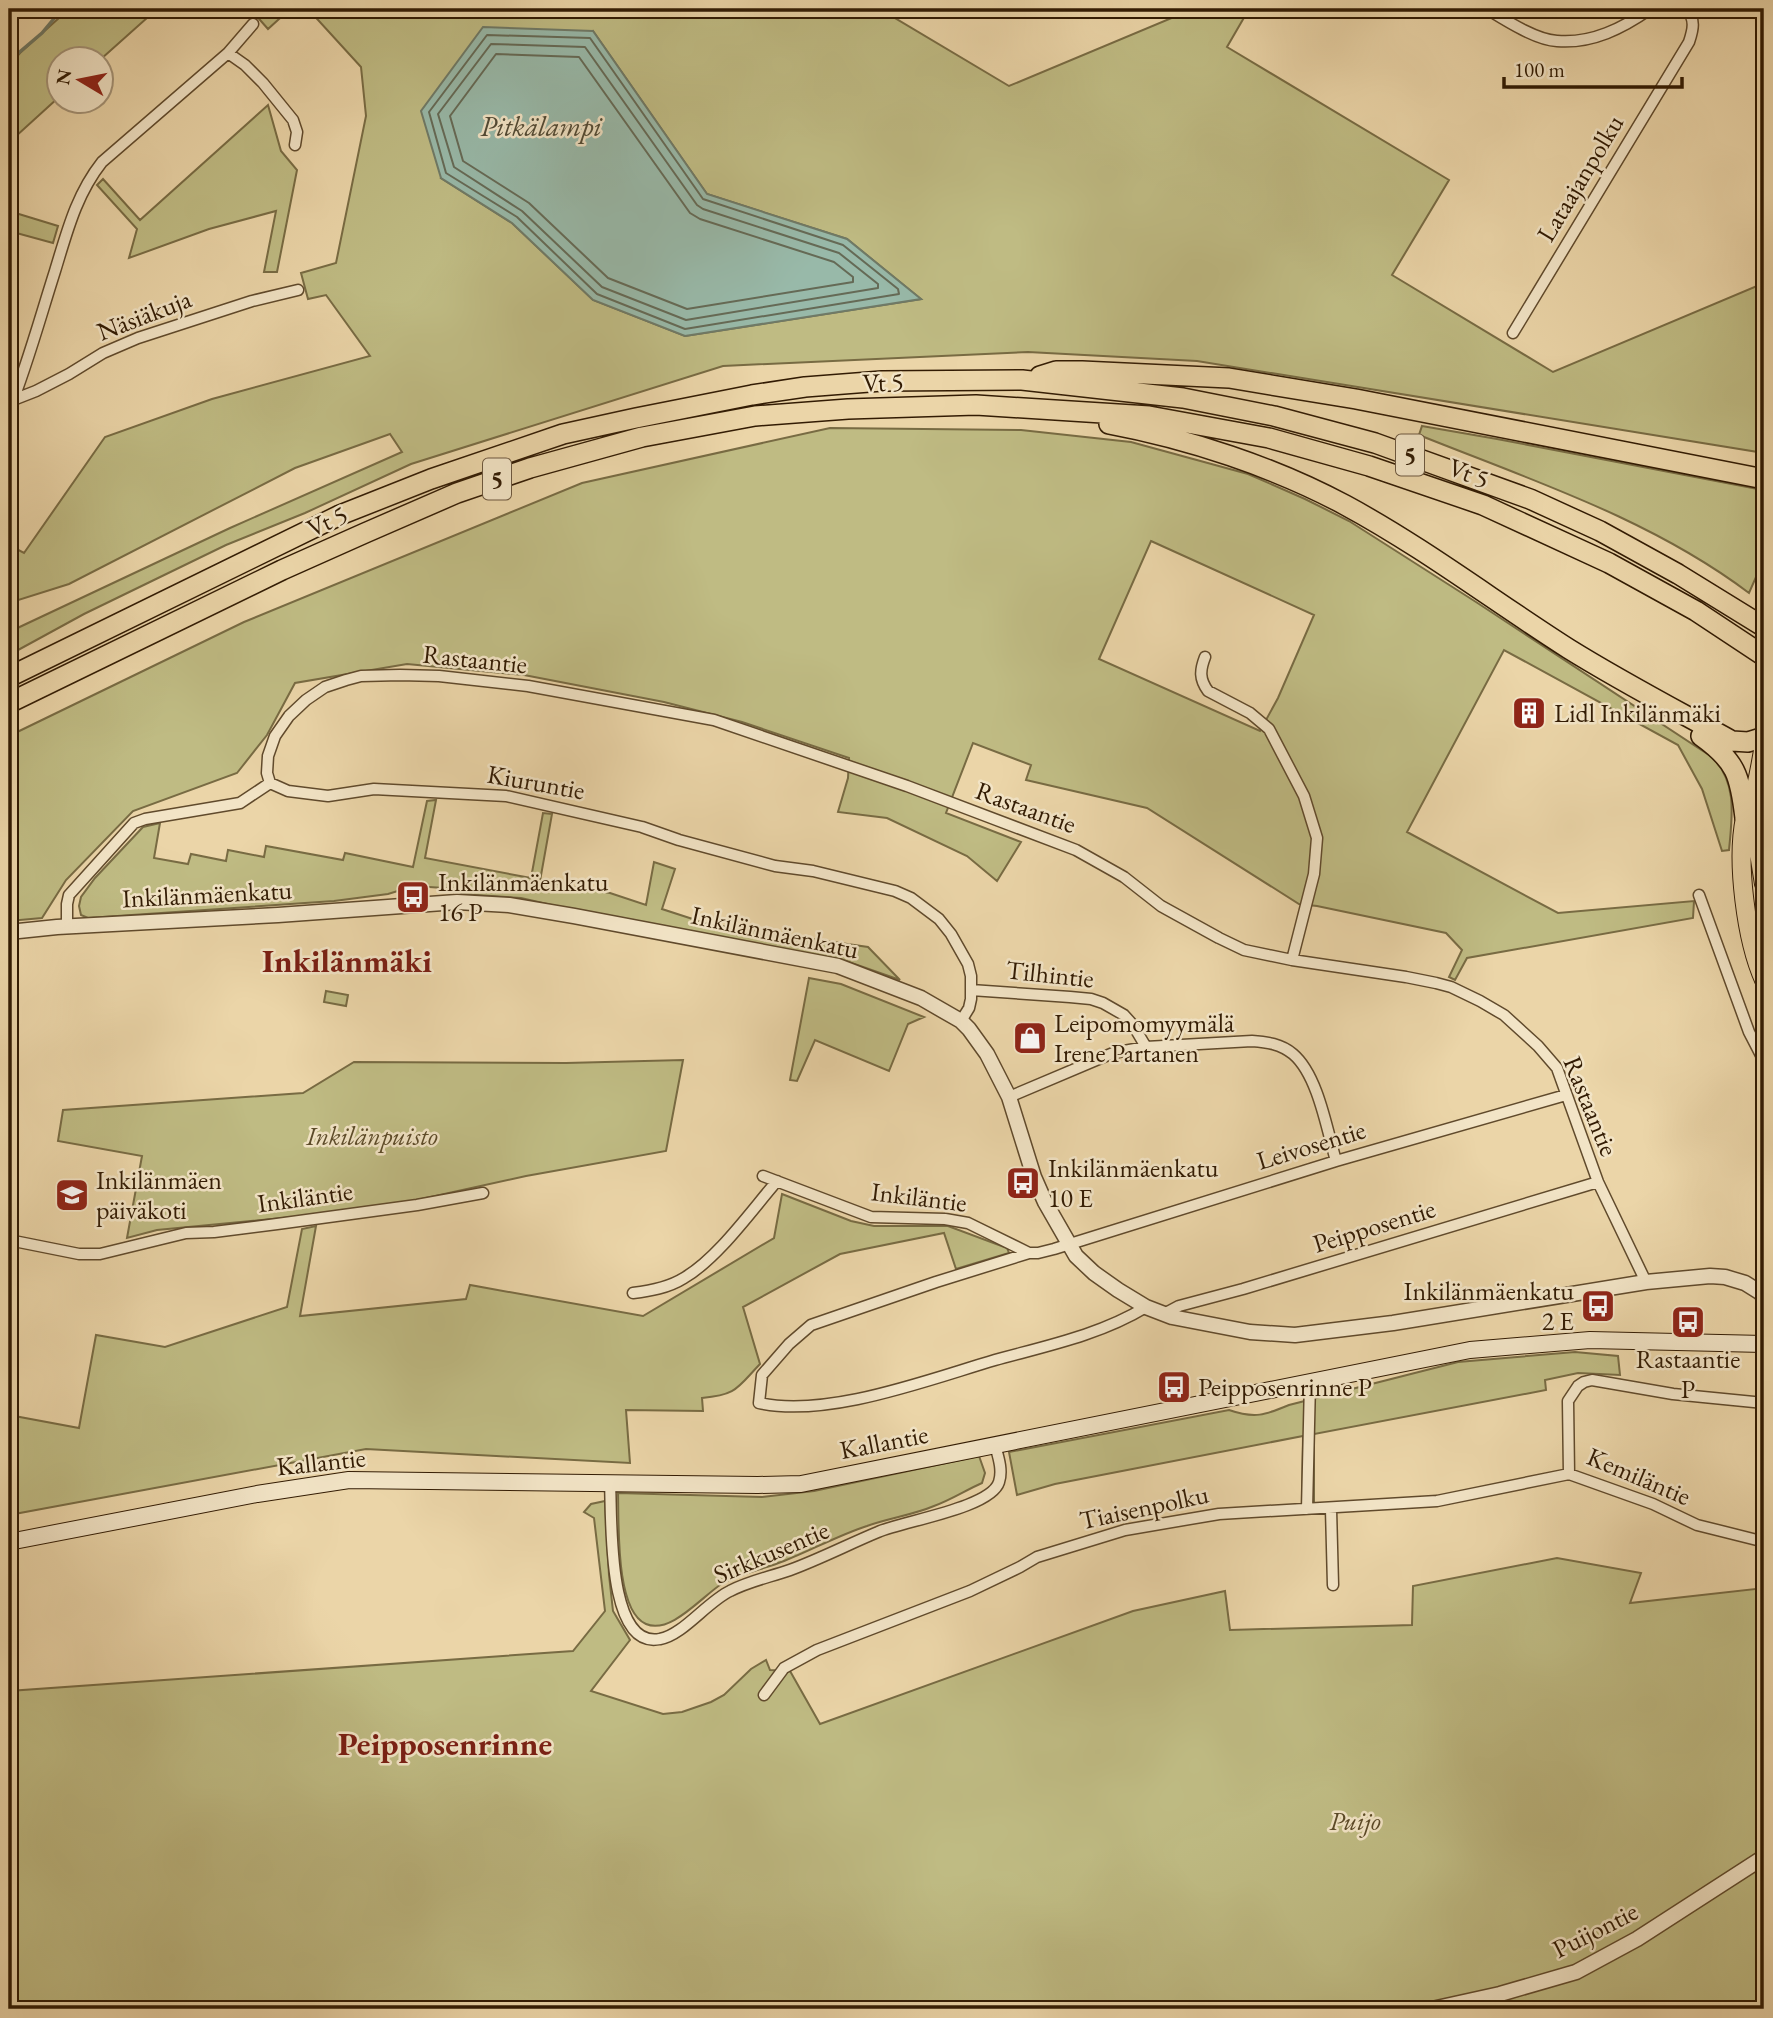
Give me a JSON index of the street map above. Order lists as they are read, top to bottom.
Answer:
{
  "streets": {
    "highway": ["Vt 5", "5"],
    "main road": ["Kallantie"],
    "street": [
      "Lataajanpolku",
      "Näsiäkuja",
      "Rastaantie",
      "Kiuruntie",
      "Inkilänmäenkatu",
      "Tilhintie",
      "Leivosentie",
      "Inkiläntie",
      "Peipposentie",
      "Kemiläntie",
      "Tiaisenpolku",
      "Sirkkusentie",
      "Puijontie"
    ]
  },
  "crossings": [
    ["Rastaantie", "Kiuruntie"],
    ["Rastaantie", "Inkilänmäenkatu"],
    ["Rastaantie", "Leivosentie"],
    ["Rastaantie", "Peipposentie"],
    ["Kiuruntie", "Tilhintie"],
    ["Inkilänmäenkatu", "Leivosentie"],
    ["Inkilänmäenkatu", "Peipposentie"],
    ["Leivosentie", "Inkiläntie"],
    ["Kallantie", "Sirkkusentie"],
    ["Kemiläntie", "Tiaisenpolku"]
  ],
  "districts": ["Inkilänmäki", "Peipposenrinne"],
  "water": ["Pitkälampi"],
  "parks": ["Inkilänpuisto", "Puijo"],
  "places": {
    "building": ["Lidl Inkilänmäki"],
    "bus stop": [
      "Inkilänmäenkatu 16 P",
      "Inkilänmäenkatu 10 E",
      "Inkilänmäenkatu 2 E",
      "Rastaantie P",
      "Peipposenrinne P"
    ],
    "shop": ["Leipomomyymälä Irene Partanen"],
    "school or university": ["Inkilänmäen päiväkoti"]
  },
  "scale_bar": "100 m",
  "north": "left"
}
